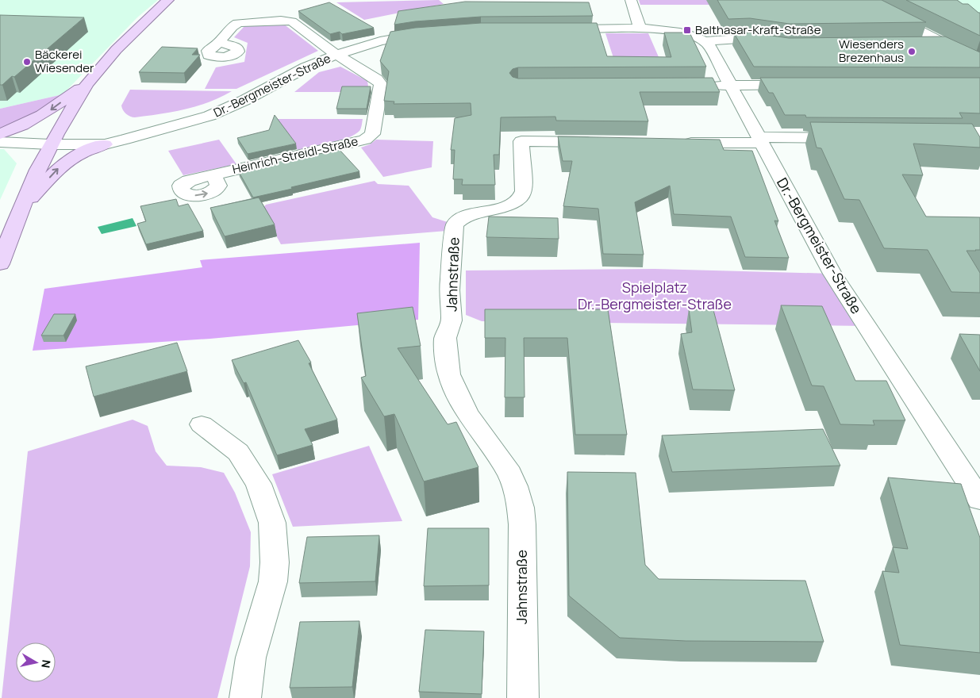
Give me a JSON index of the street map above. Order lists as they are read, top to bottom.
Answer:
{
  "streets": {
    "street": ["Dr.-Bergmeister-Straße", "Heinrich-Streidl-Straße", "Jahnstraße"]
  },
  "crossings": [
    ["Dr.-Bergmeister-Straße", "Heinrich-Streidl-Straße"]
  ],
  "parks": ["Spielplatz Dr.-Bergmeister-Straße"],
  "places": {
    "transit": ["Balthasar-Kraft-Straße"],
    "other": ["Wiesenders Brezenhaus", "Bäckerei Wiesender"]
  },
  "north": "right"
}
